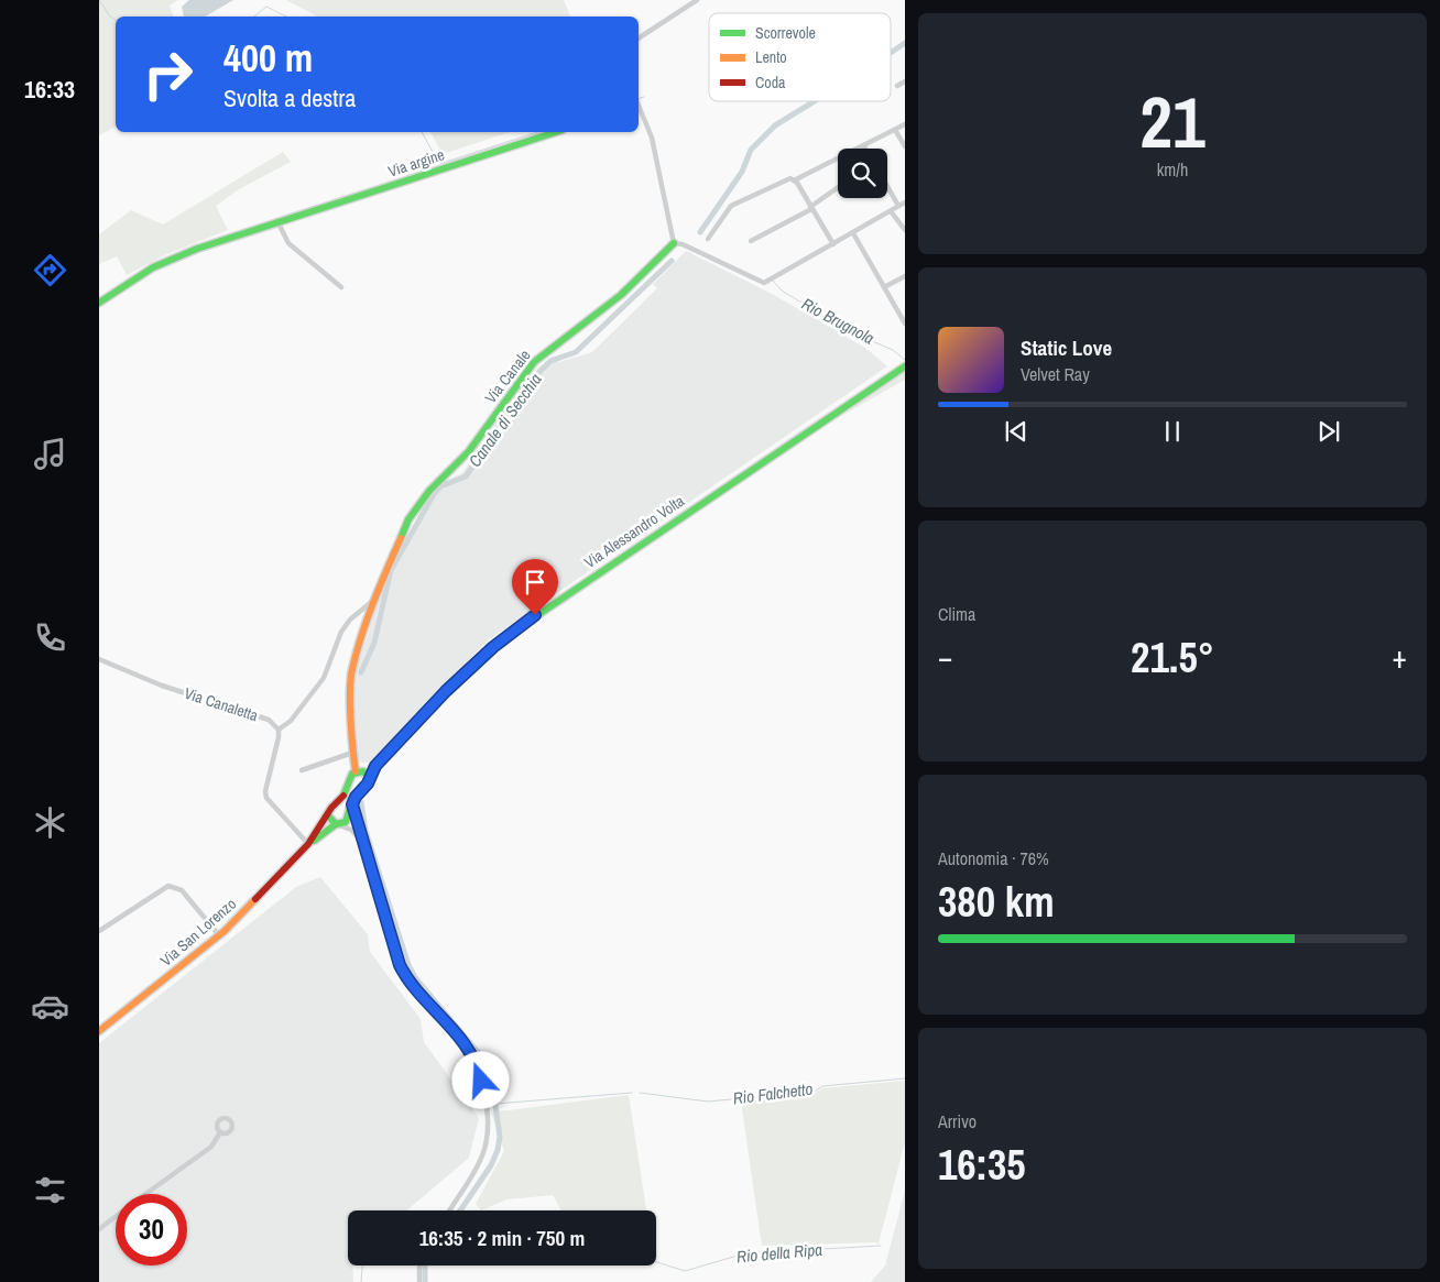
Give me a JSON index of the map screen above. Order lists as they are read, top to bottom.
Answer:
{
  "streets": {
    "main road": [
      "Via argine",
      "Via Canale",
      "Via Alessandro Volta",
      "Via San Lorenzo"
    ],
    "street": ["Via Canaletta"]
  },
  "water": [
    "Rio Brugnola",
    "Canale di Secchia",
    "Rio Falchetto",
    "Rio della Ripa"
  ],
  "legend": ["Scorrevole", "Lento", "Coda"],
  "page": {
    "tabs": "16:33",
    "tile": [
      ["21", "km/h"],
      "Clima",
      ["Autonomia · 76%", "380 km"],
      ["Arrivo", "16:35"]
    ],
    "turn": ["400 m", "Svolta a destra"],
    "song": ["Static Love", "Velvet Ray"],
    "heat": ["−", "21.5°", "+"],
    "limit": "30",
    "trip": "16:35 · 2 min · 750 m"
  }
}
